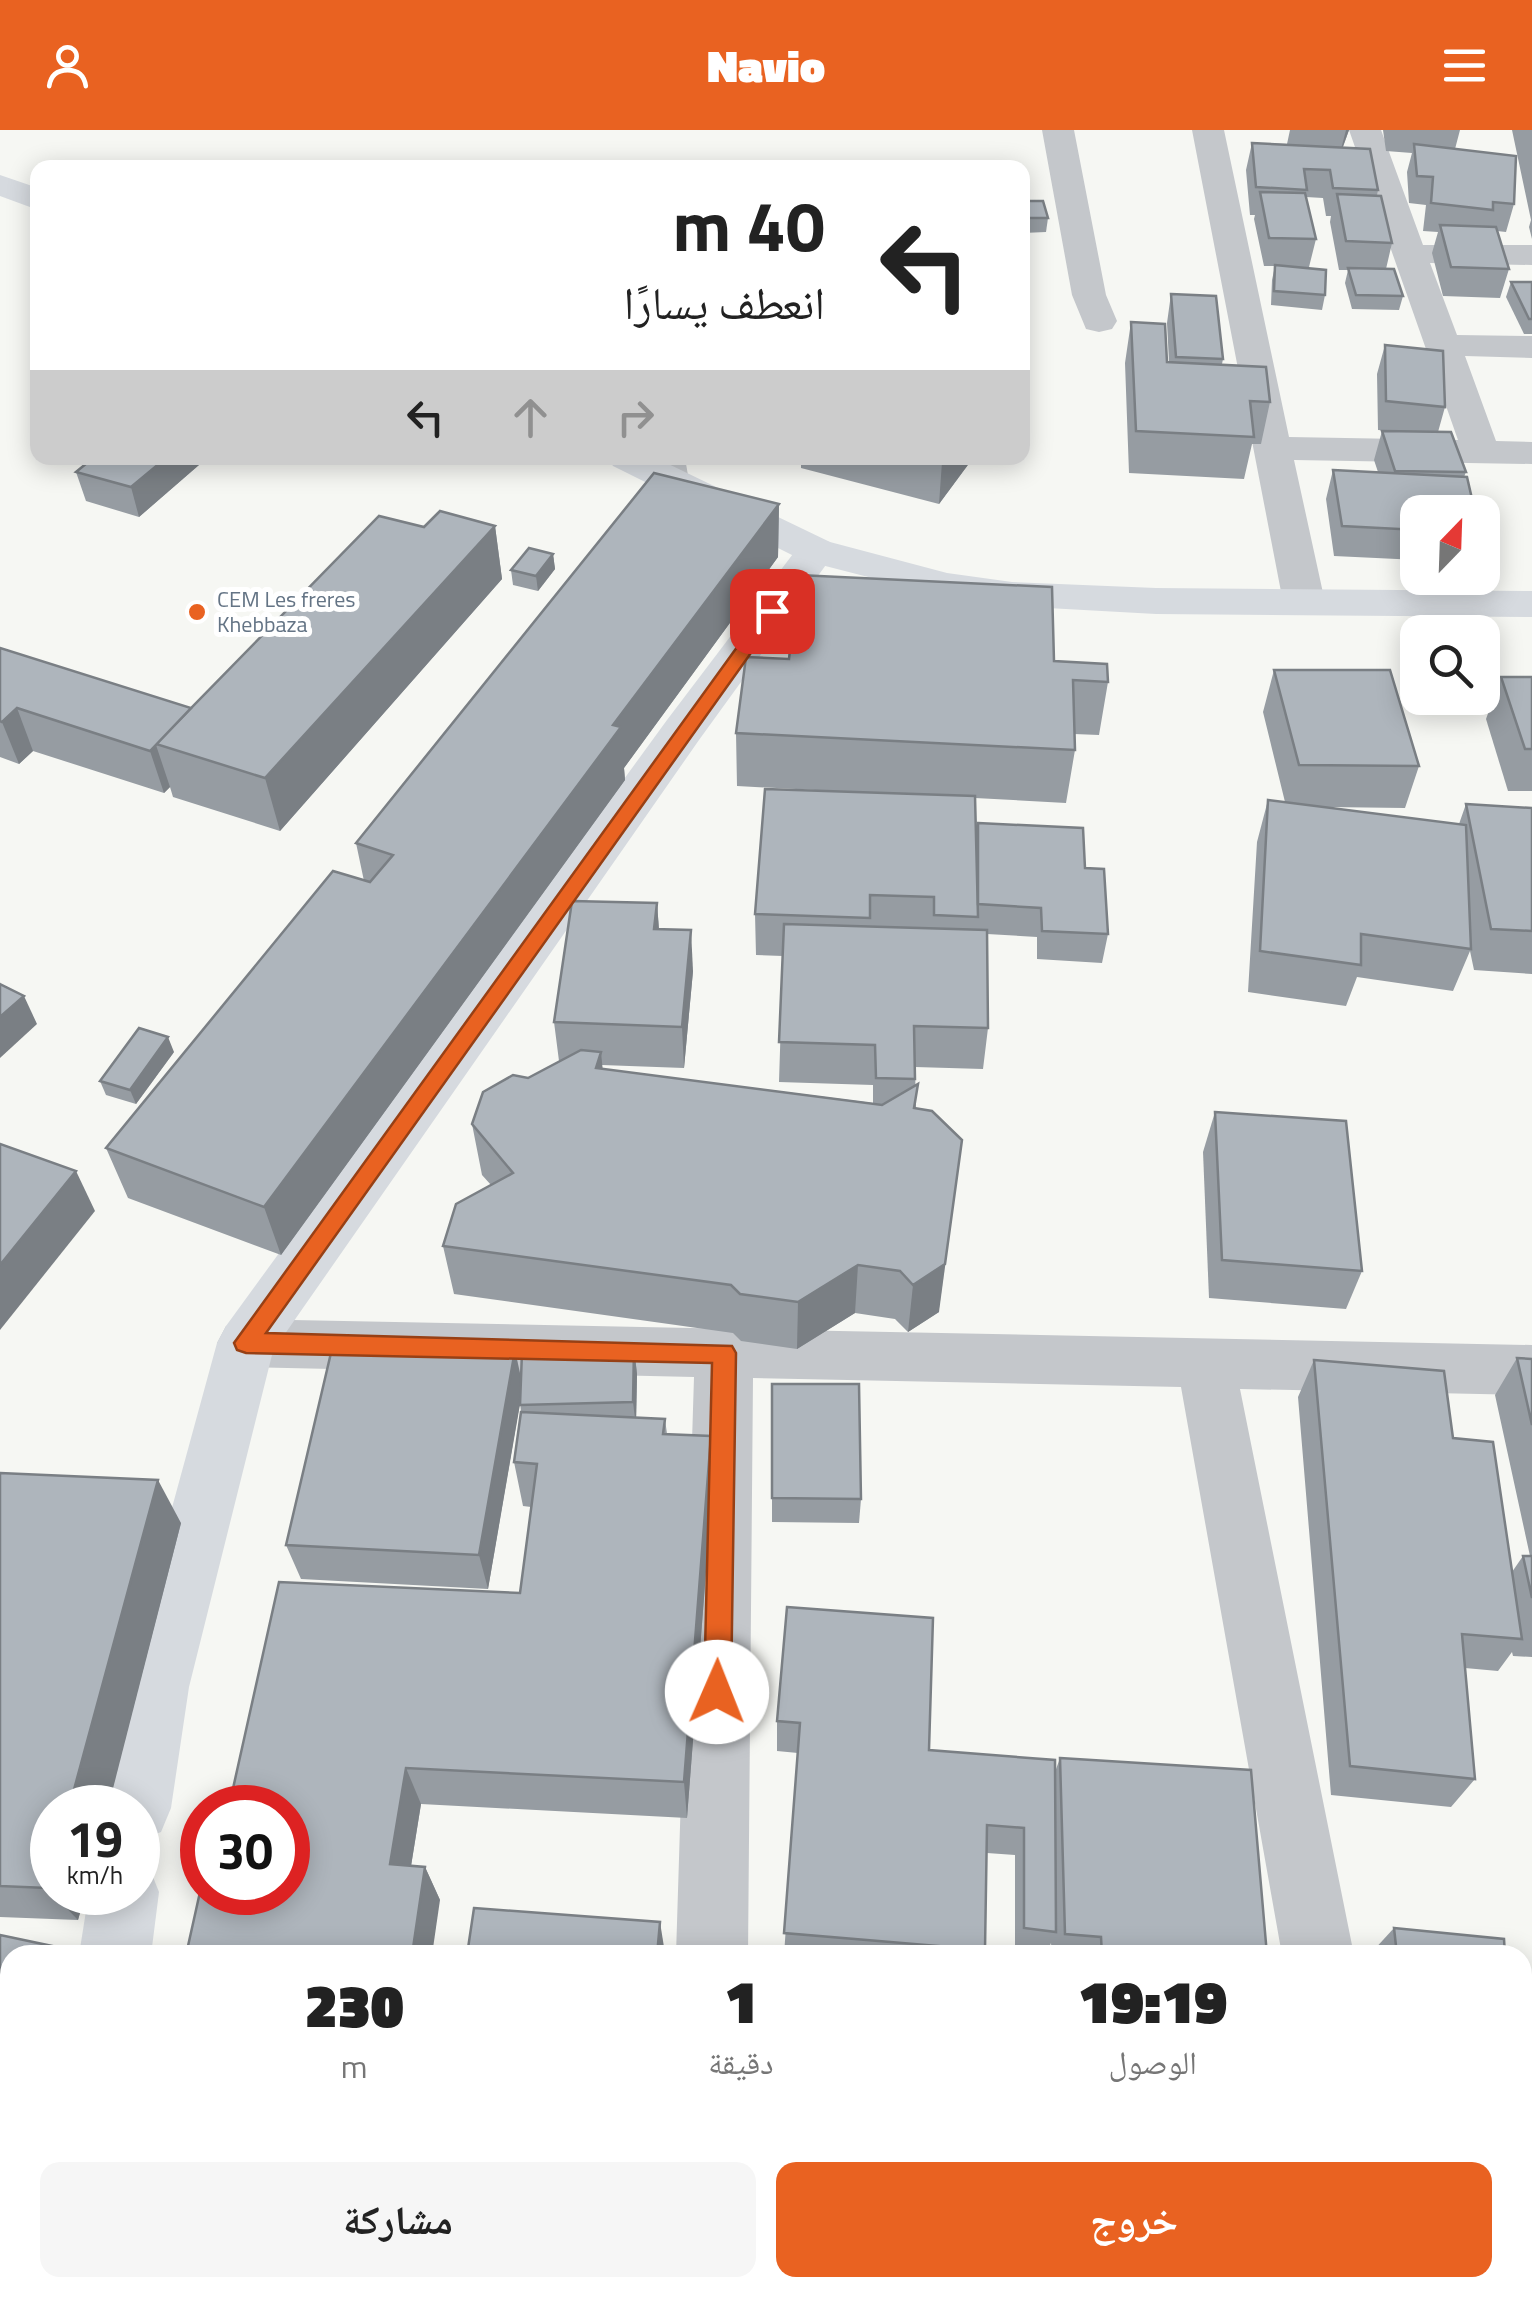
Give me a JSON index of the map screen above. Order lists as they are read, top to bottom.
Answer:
{
  "places": ["CEM Les freres Khebbaza"],
  "north": "top right",
  "page": {
    "header": "Navio",
    "turn": ["40 m", "انعطف يسارًا"],
    "speed": "19 km/h",
    "limit": "30",
    "eta": [
      "19:19",
      "الوصول",
      "1",
      "دقيقة",
      "230",
      "m"
    ],
    "buttons": ["خروج", "مشاركة"]
  }
}
